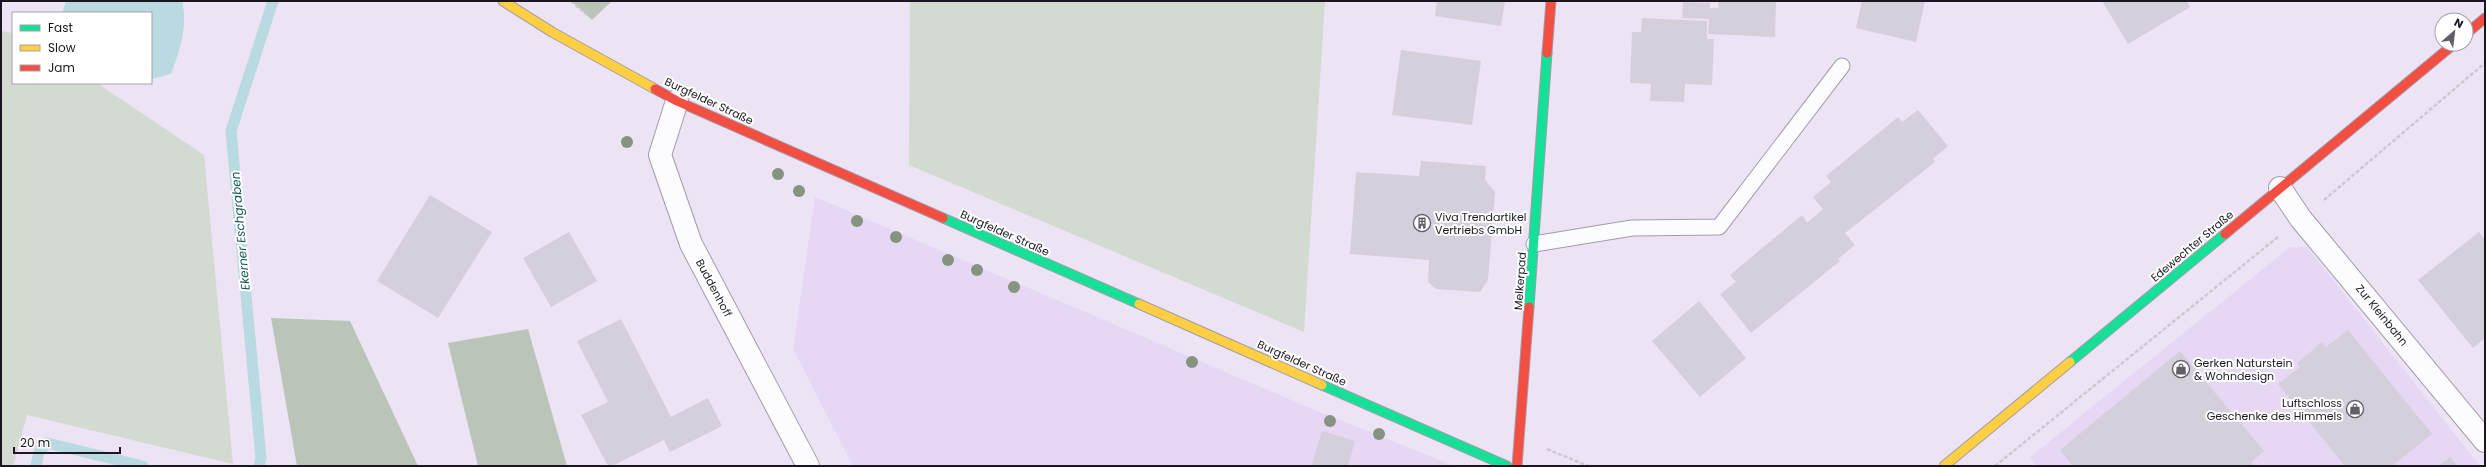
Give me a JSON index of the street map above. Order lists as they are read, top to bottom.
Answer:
{
  "streets": {
    "street": [
      "Burgfelder Straße",
      "Edewechter Straße",
      "Melkerpad",
      "Buddenhoff",
      "Zur Kleinbahn"
    ]
  },
  "crossings": [
    ["Burgfelder Straße", "Buddenhoff"],
    ["Edewechter Straße", "Zur Kleinbahn"]
  ],
  "water": ["Ekerner Eschgraben"],
  "places": {
    "building": ["Viva Trendartikel Vertriebs GmbH"],
    "shop": ["Gerken Naturstein & Wohndesign", "Luftschloss Geschenke des Himmels"]
  },
  "legend": ["Fast", "Slow", "Jam"],
  "scale_bar": "20 m",
  "north": "top right"
}
